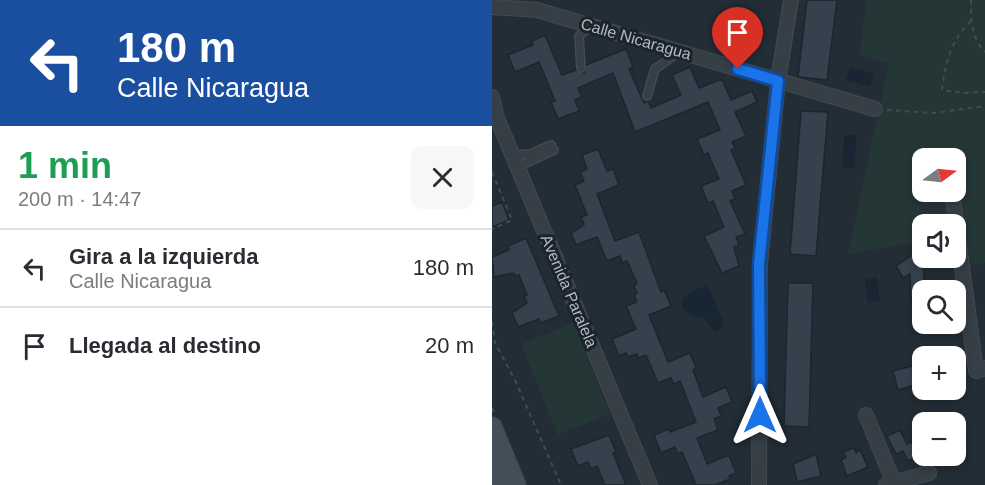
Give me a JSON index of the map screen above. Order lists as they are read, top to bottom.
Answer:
{
  "streets": {
    "street": ["Calle Nicaragua", "Avenida Paralela"]
  },
  "north": "right",
  "page": {
    "turn": ["180 m", "Calle Nicaragua"],
    "heading": ["1 min", "200 m · 14:47"],
    "map_buttons": ["+", "−"],
    "list": [
      {
        "name": "Gira a la izquierda",
        "note": "Calle Nicaragua",
        "value": "180 m"
      },
      {
        "name": "Llegada al destino",
        "value": "20 m"
      }
    ]
  }
}
